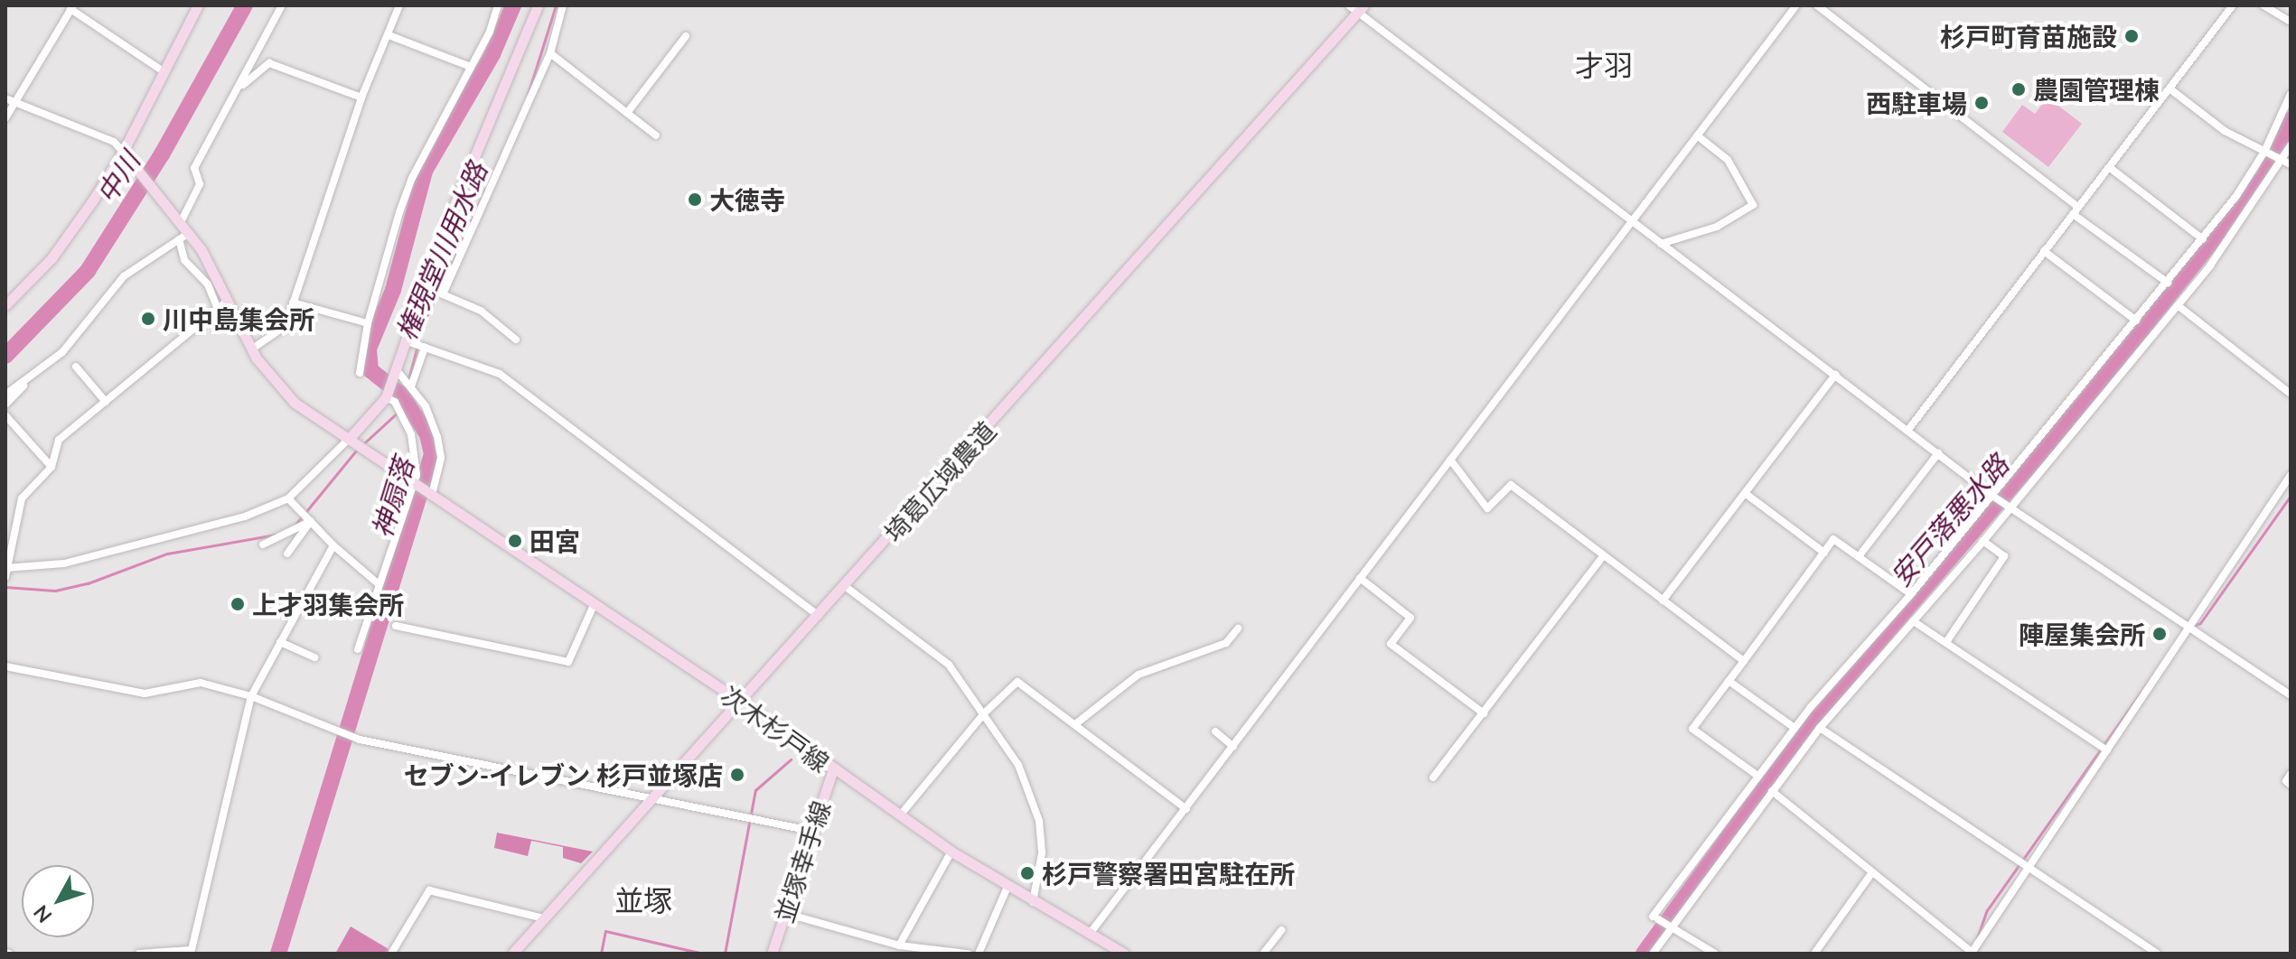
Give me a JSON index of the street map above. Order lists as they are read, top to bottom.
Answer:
{
  "streets": {
    "main road": ["埼葛広域農道", "次木杉戸線", "並塚幸手線"]
  },
  "crossings": [
    ["埼葛広域農道", "次木杉戸線"],
    ["次木杉戸線", "並塚幸手線"]
  ],
  "districts": ["才羽", "並塚"],
  "water": [
    "中川",
    "権現堂川用水路",
    "神扇落",
    "安戸落悪水路"
  ],
  "places": [
    "杉戸町育苗施設",
    "農園管理棟",
    "西駐車場",
    "大徳寺",
    "川中島集会所",
    "田宮",
    "上才羽集会所",
    "陣屋集会所",
    "セブン-イレブン 杉戸並塚店",
    "杉戸警察署田宮駐在所"
  ],
  "north": "bottom left"
}
